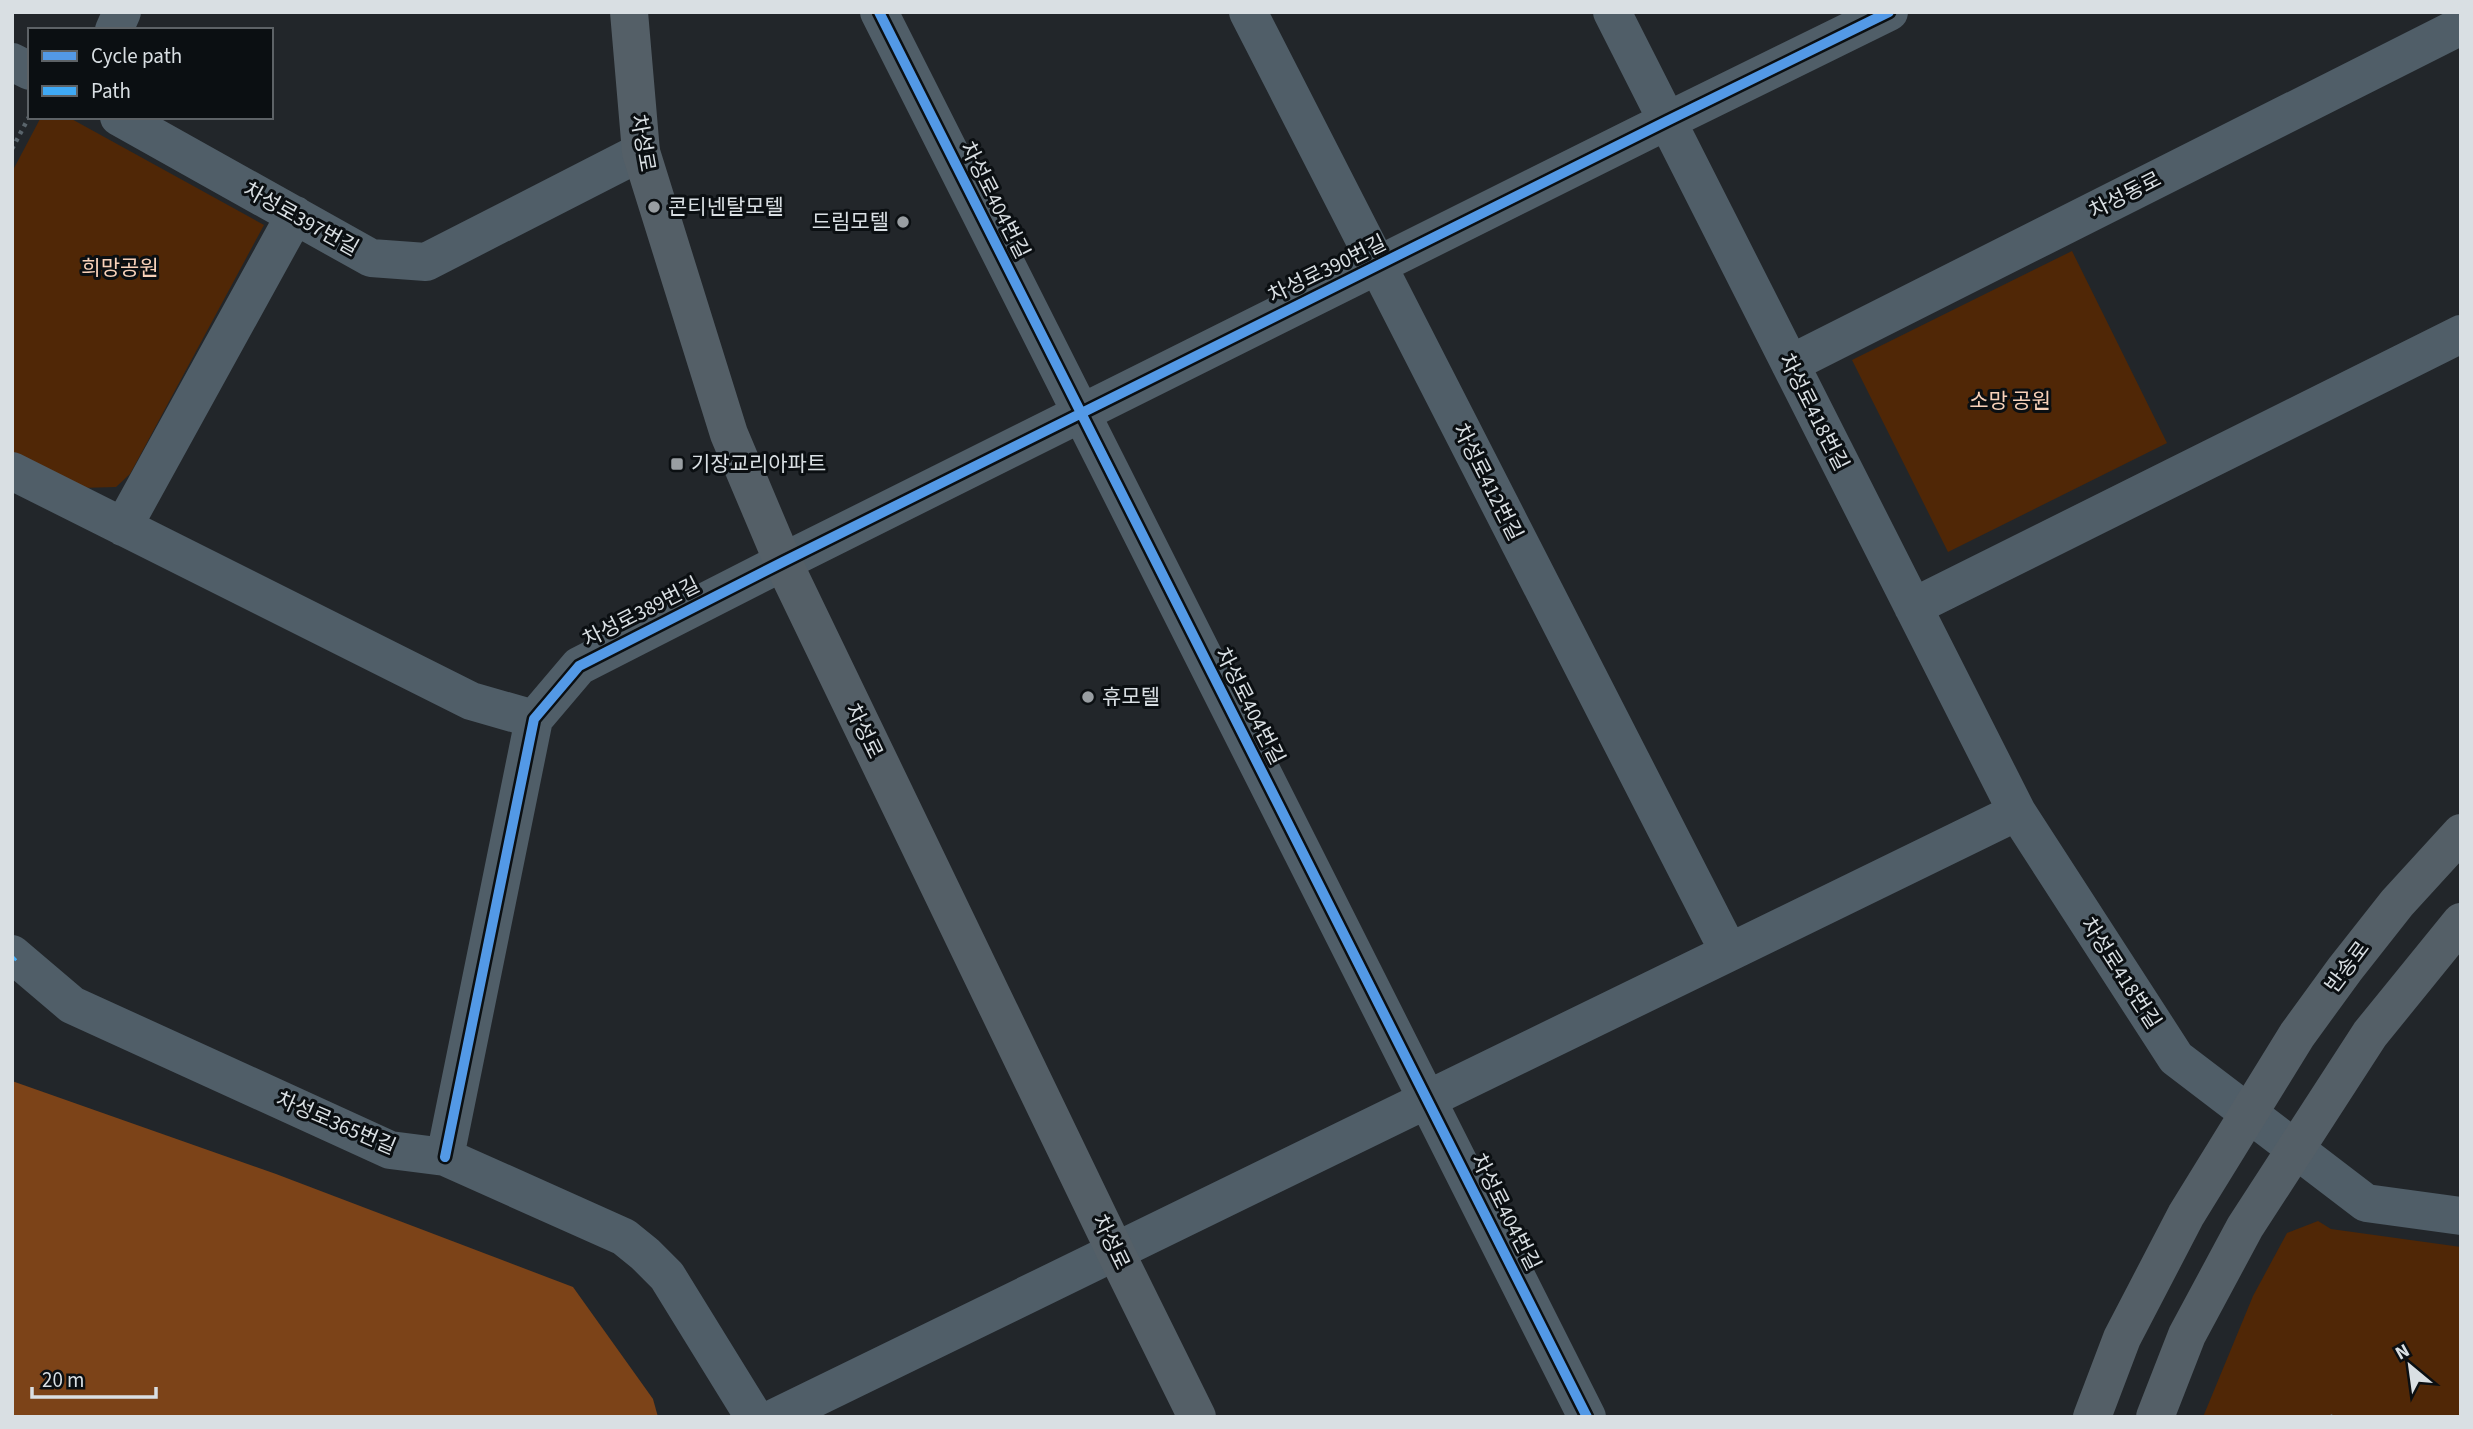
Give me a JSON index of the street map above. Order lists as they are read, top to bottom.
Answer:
{
  "streets": {
    "main road": ["차성로", "반송로"],
    "street": [
      "차성동로",
      "차성로404번길",
      "차성로397번길",
      "차성로390번길",
      "차성로418번길",
      "차성로412번길",
      "차성로389번길",
      "차성로365번길"
    ]
  },
  "crossings": [
    ["차성로", "차성로397번길"],
    ["차성로", "차성로390번길"],
    ["차성로", "차성로389번길"],
    ["차성동로", "차성로418번길"],
    ["차성로404번길", "차성로390번길"],
    ["차성로390번길", "차성로418번길"],
    ["차성로390번길", "차성로412번길"],
    ["차성로390번길", "차성로389번길"],
    ["차성로418번길", "반송로"]
  ],
  "parks": ["희망공원", "소망 공원"],
  "places": {
    "other": ["콘티넨탈모텔", "드림모텔", "휴모텔"],
    "transit": ["기장교리아파트"]
  },
  "legend": ["Cycle path", "Path"],
  "scale_bar": "20 m",
  "north": "top left"
}
